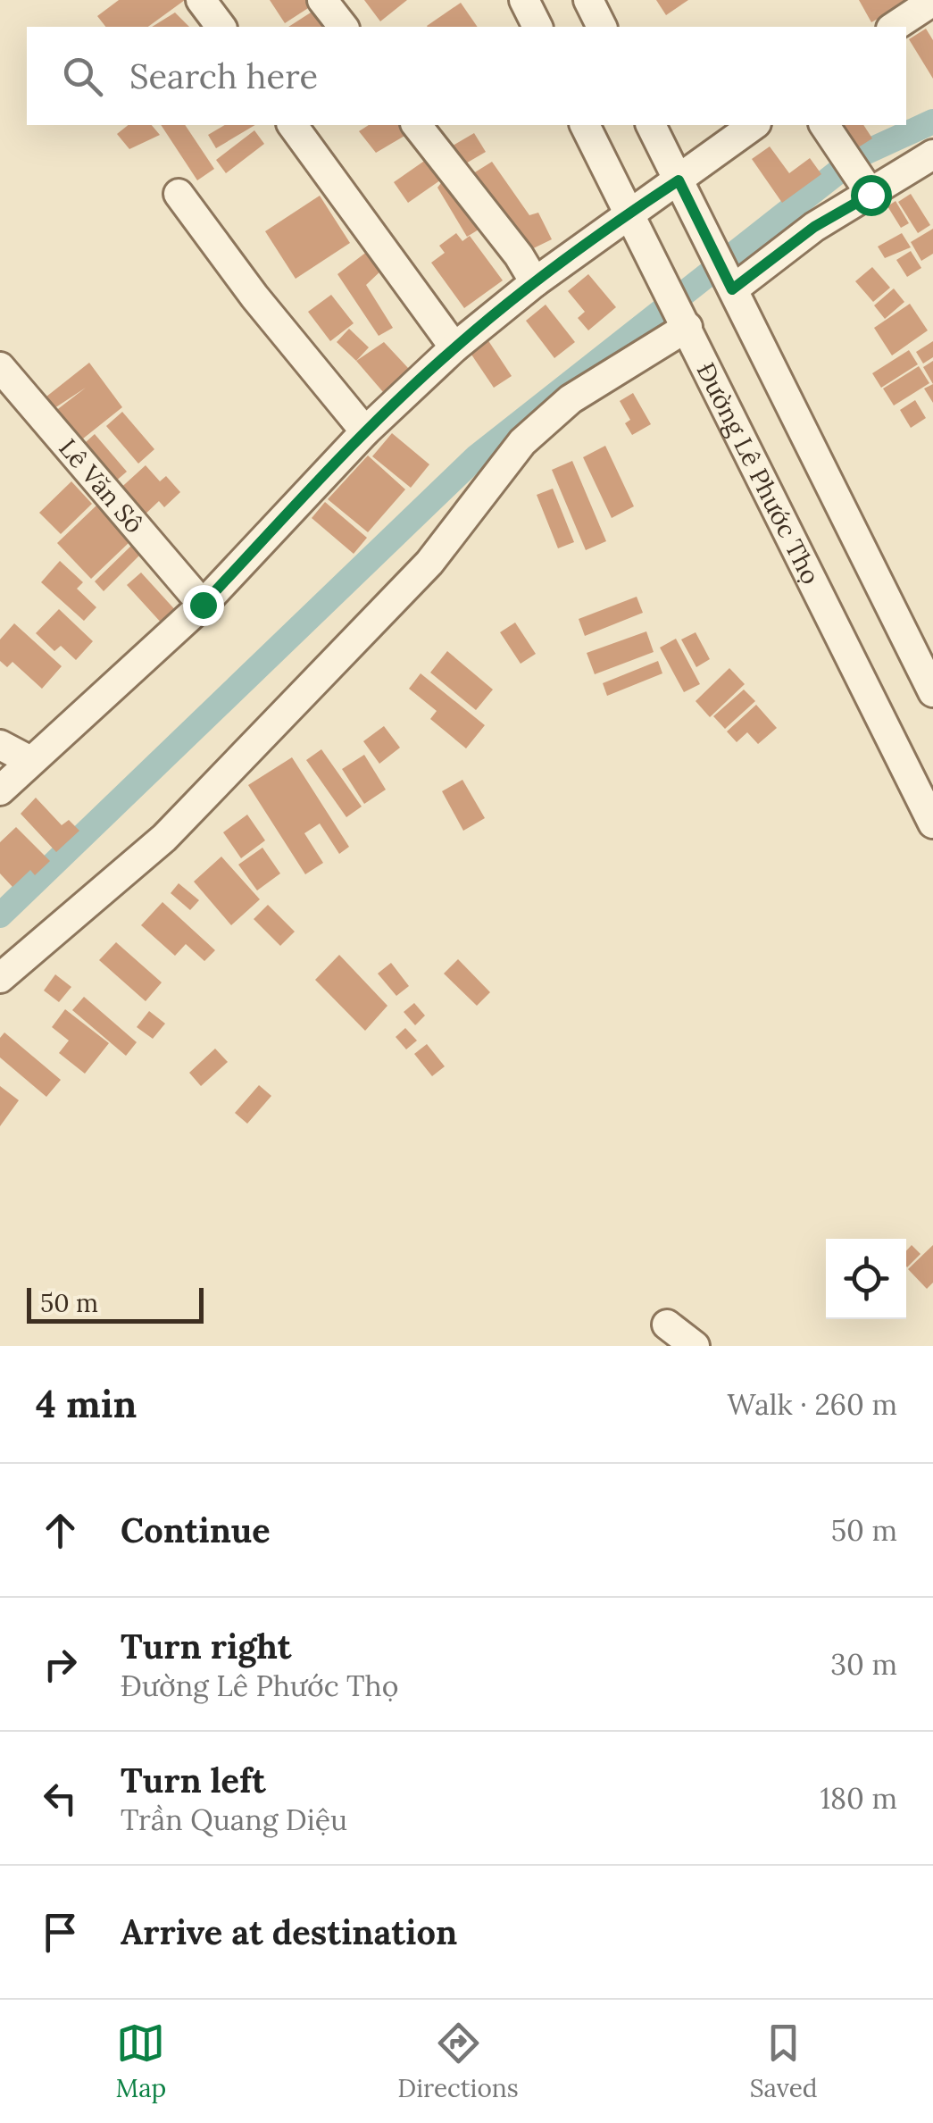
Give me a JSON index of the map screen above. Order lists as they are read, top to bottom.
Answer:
{
  "streets": {
    "street": ["Đường Lê Phước Thọ", "Lê Văn Sô"]
  },
  "scale_bar": "50 m",
  "page": {
    "search": "Search here",
    "scale": "50 m",
    "heading": ["4 min", "Walk · 260 m"],
    "list": [
      ["Continue", "50 m"],
      ["Turn right", "Đường Lê Phước Thọ", "30 m"],
      ["Turn left", "Trần Quang Diệu", "180 m"],
      "Arrive at destination"
    ],
    "nav": ["Map", "Directions", "Saved"]
  }
}
